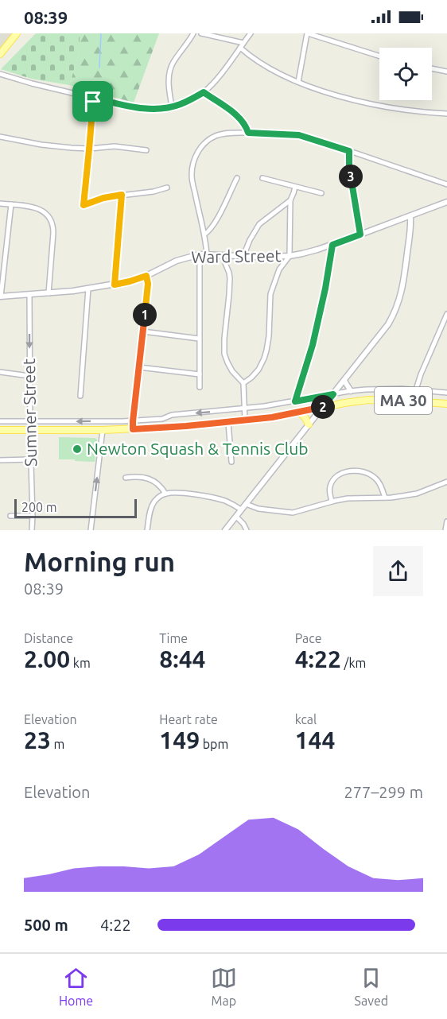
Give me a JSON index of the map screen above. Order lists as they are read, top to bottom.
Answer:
{
  "streets": {
    "main road": ["MA 30"],
    "street": ["Ward Street", "Sumner Street"]
  },
  "crossings": [
    ["Ward Street", "Sumner Street"],
    ["MA 30", "Sumner Street"]
  ],
  "places": ["Newton Squash & Tennis Club"],
  "scale_bar": "200 m",
  "page": {
    "status": "08:39",
    "pins": ["3", "1", "2"],
    "scale": "200 m",
    "heading": ["Morning run", "08:39"],
    "stats": [
      ["Distance", "2.00 km"],
      ["Time", "8:44"],
      ["Pace", "4:22 /km"],
      ["Elevation", "23 m"],
      ["Heart rate", "149 bpm"],
      ["kcal", "144"]
    ],
    "chart": ["Elevation", "277–299 m"],
    "list": [
      {
        "name": "500 m",
        "note": "4:22"
      }
    ],
    "tabs": ["Home", "Map", "Saved"]
  }
}
